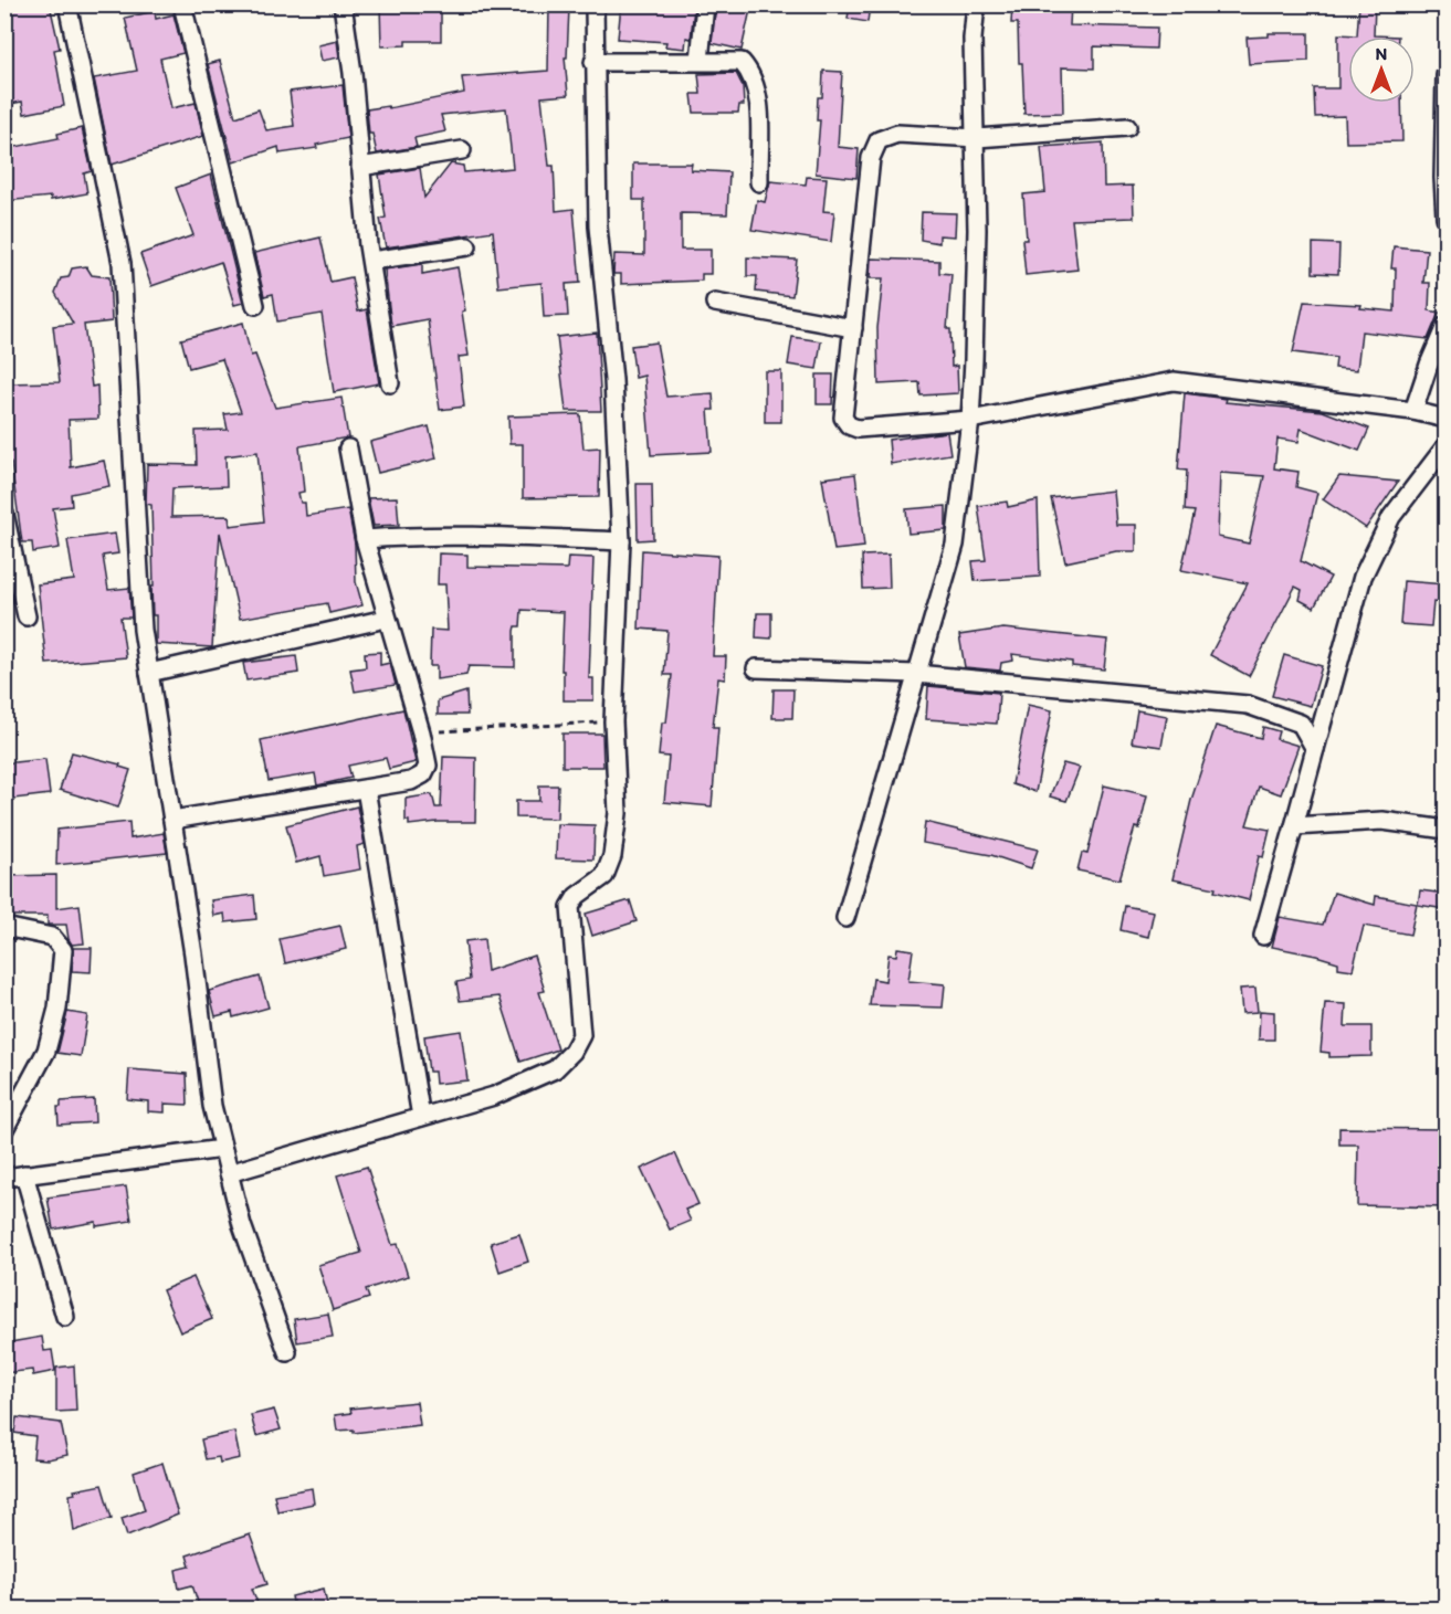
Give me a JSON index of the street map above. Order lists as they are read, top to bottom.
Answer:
{
  "north": "top"
}
